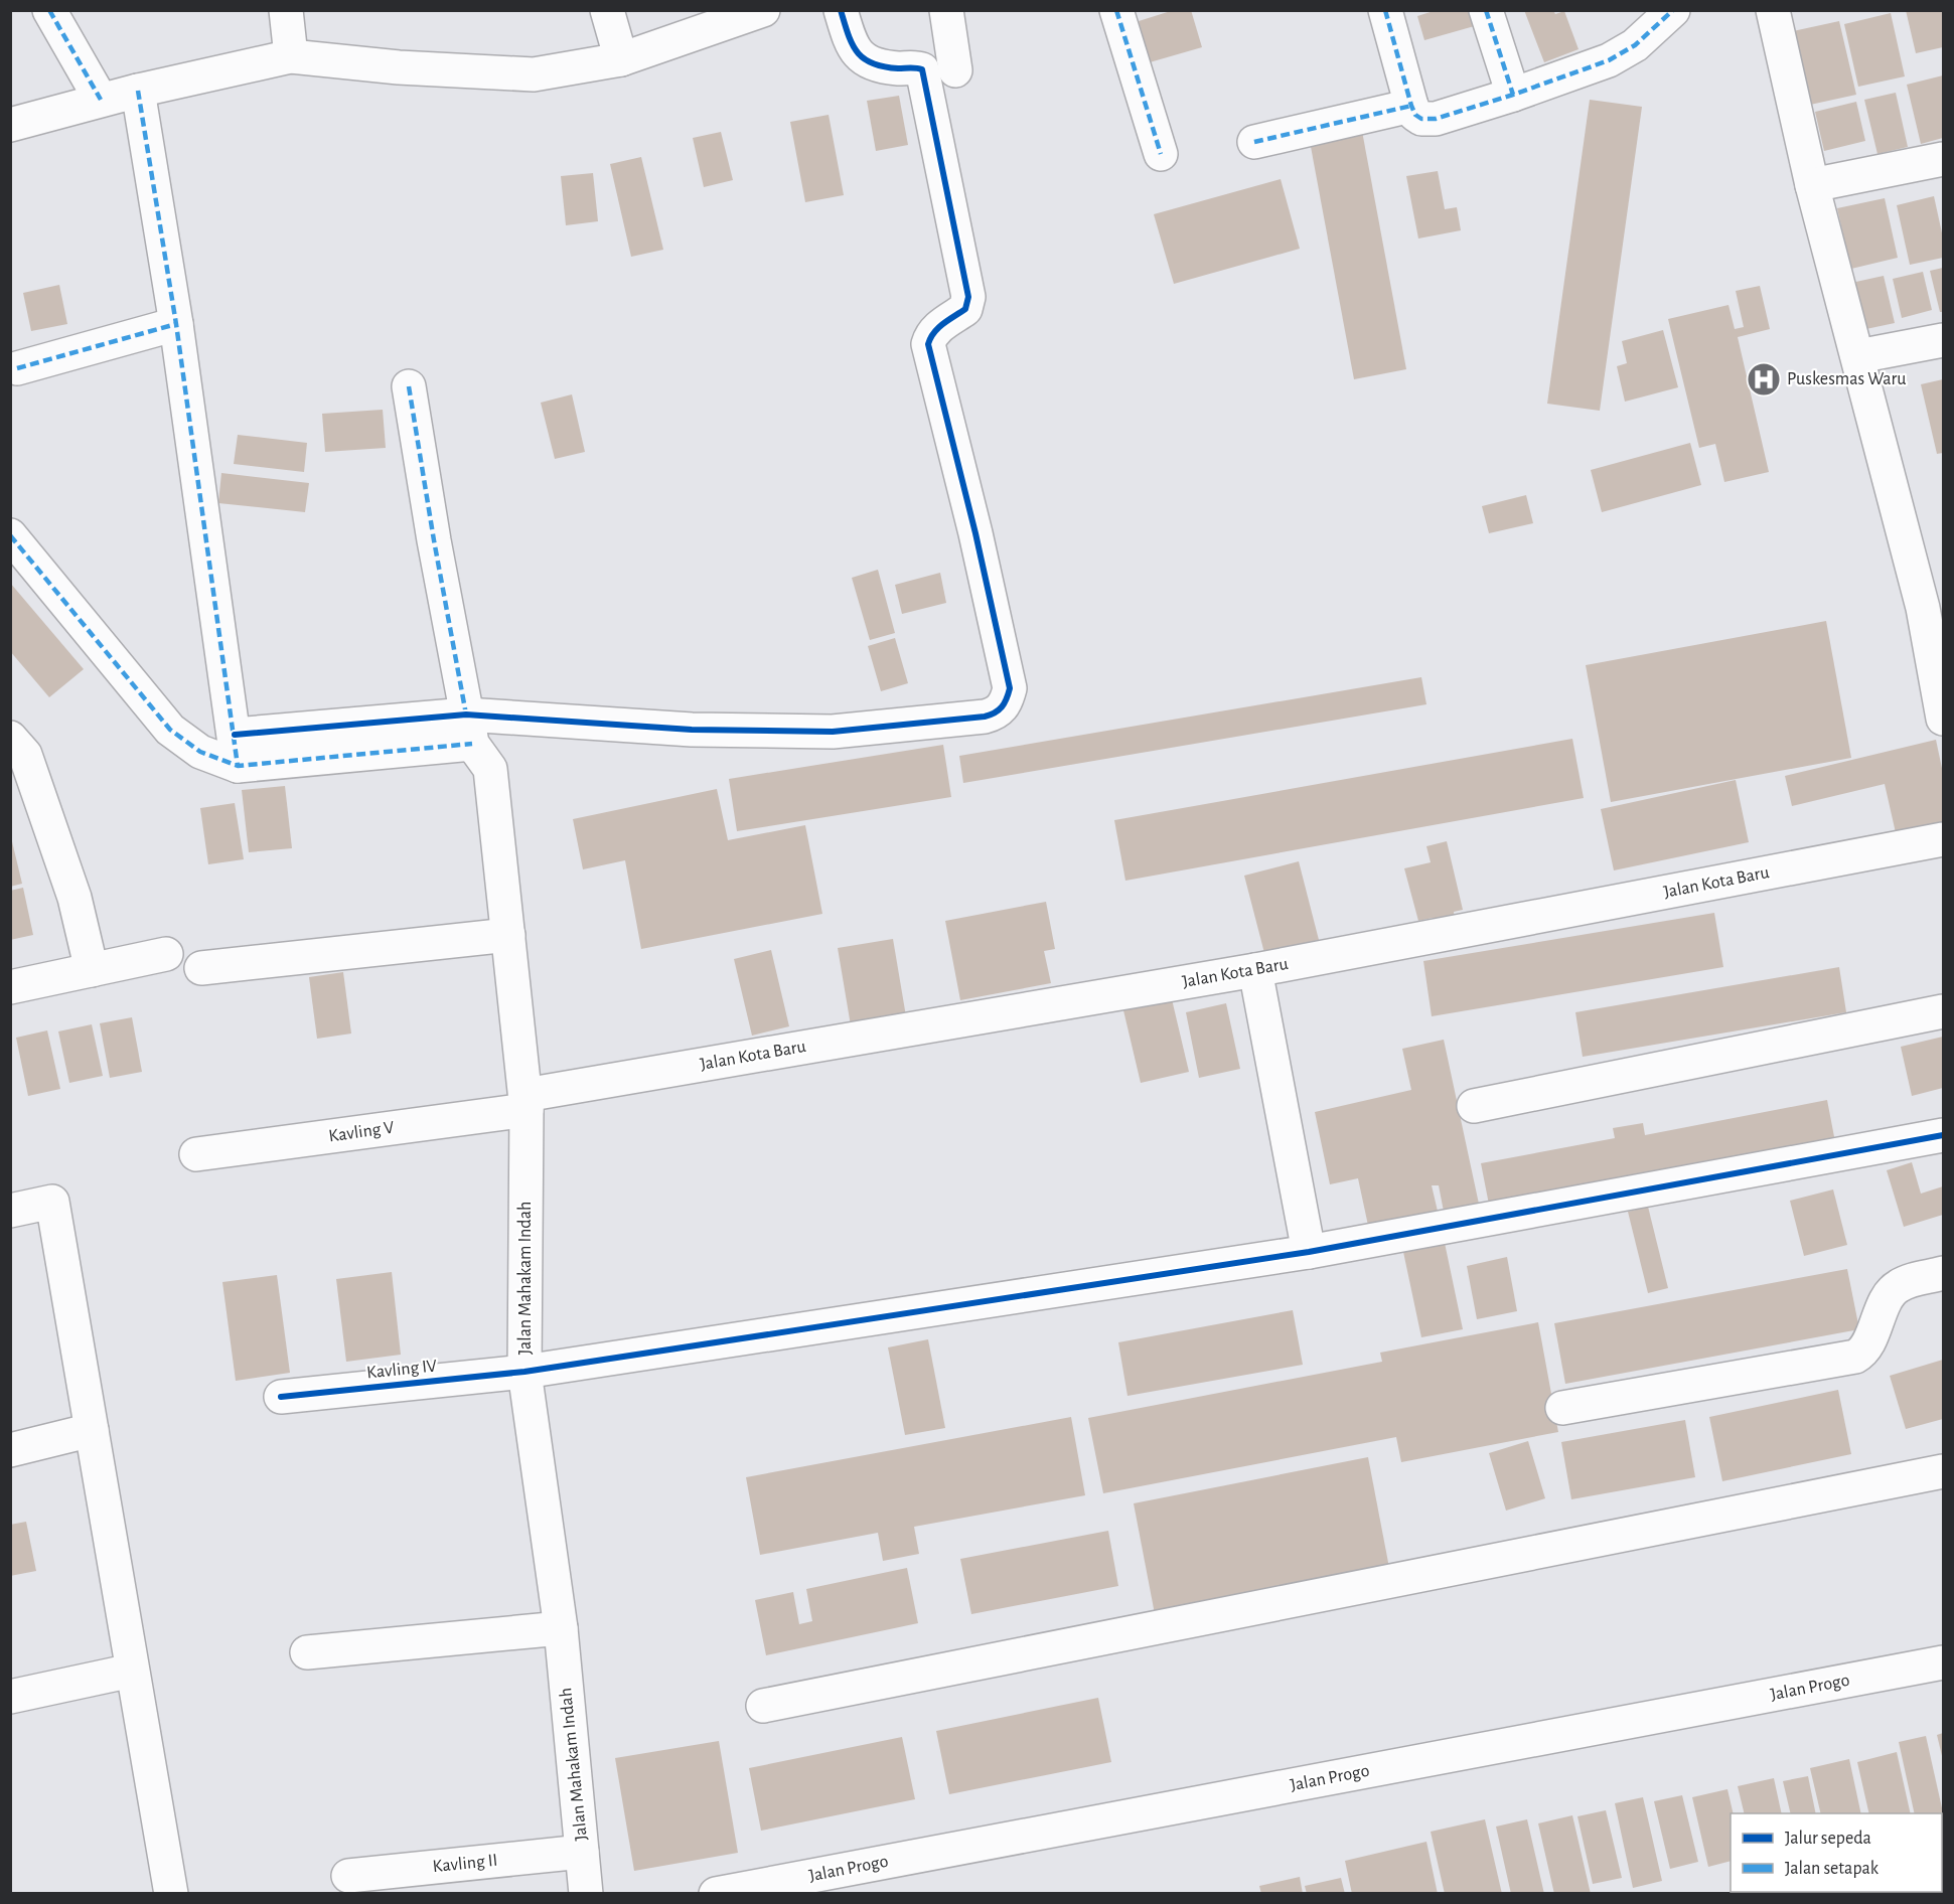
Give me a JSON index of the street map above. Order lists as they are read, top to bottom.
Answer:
{
  "streets": {
    "street": [
      "Jalan Kota Baru",
      "Kavling V",
      "Jalan Mahakam Indah",
      "Kavling IV",
      "Jalan Progo",
      "Kavling II"
    ]
  },
  "crossings": [
    ["Jalan Kota Baru", "Kavling V"],
    ["Jalan Kota Baru", "Jalan Mahakam Indah"],
    ["Kavling V", "Jalan Mahakam Indah"],
    ["Jalan Mahakam Indah", "Kavling IV"],
    ["Jalan Mahakam Indah", "Kavling II"]
  ],
  "places": {
    "hospital": ["Puskesmas Waru"]
  },
  "legend": ["Jalur sepeda", "Jalan setapak"]
}
